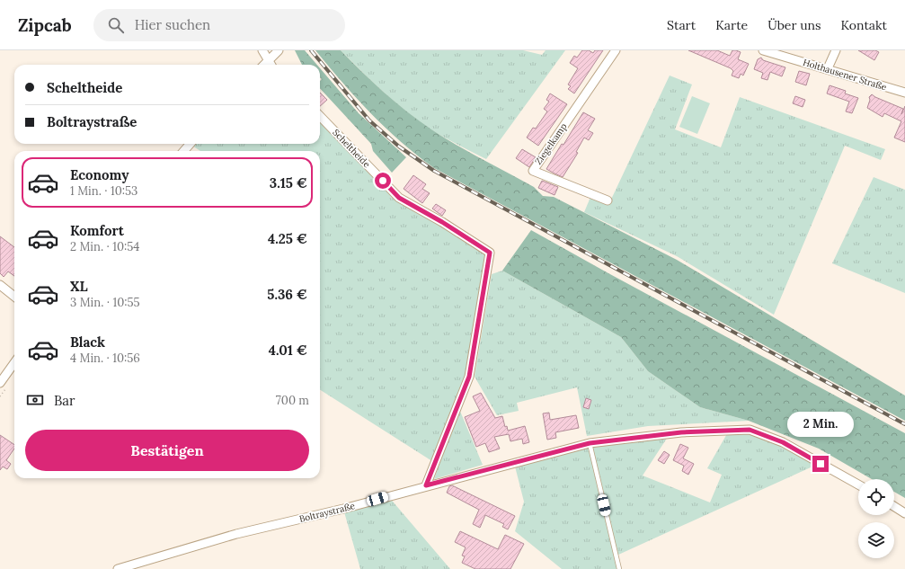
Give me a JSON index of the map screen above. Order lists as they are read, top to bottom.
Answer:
{
  "streets": {
    "street": [
      "Holthausener Straße",
      "Ziegelkamp",
      "Scheltheide",
      "Boltraystraße"
    ]
  },
  "crossings": [
    ["Scheltheide", "Boltraystraße"]
  ],
  "page": {
    "header": "Zipcab",
    "search": "Hier suchen",
    "nav": [
      "Start",
      "Karte",
      "Über uns",
      "Kontakt"
    ],
    "banner": ["Scheltheide", "Boltraystraße"],
    "list": [
      {
        "name": "Economy",
        "note": "1 Min. · 10:53",
        "value": "3.15 €"
      },
      {
        "name": "Komfort",
        "note": "2 Min. · 10:54",
        "value": "4.25 €"
      },
      {
        "name": "XL",
        "note": "3 Min. · 10:55",
        "value": "5.36 €"
      },
      {
        "name": "Black",
        "note": "4 Min. · 10:56",
        "value": "4.01 €"
      }
    ],
    "pay": ["Bar", "700 m"],
    "bubble": "2 Min.",
    "buttons": "Bestätigen"
  }
}
